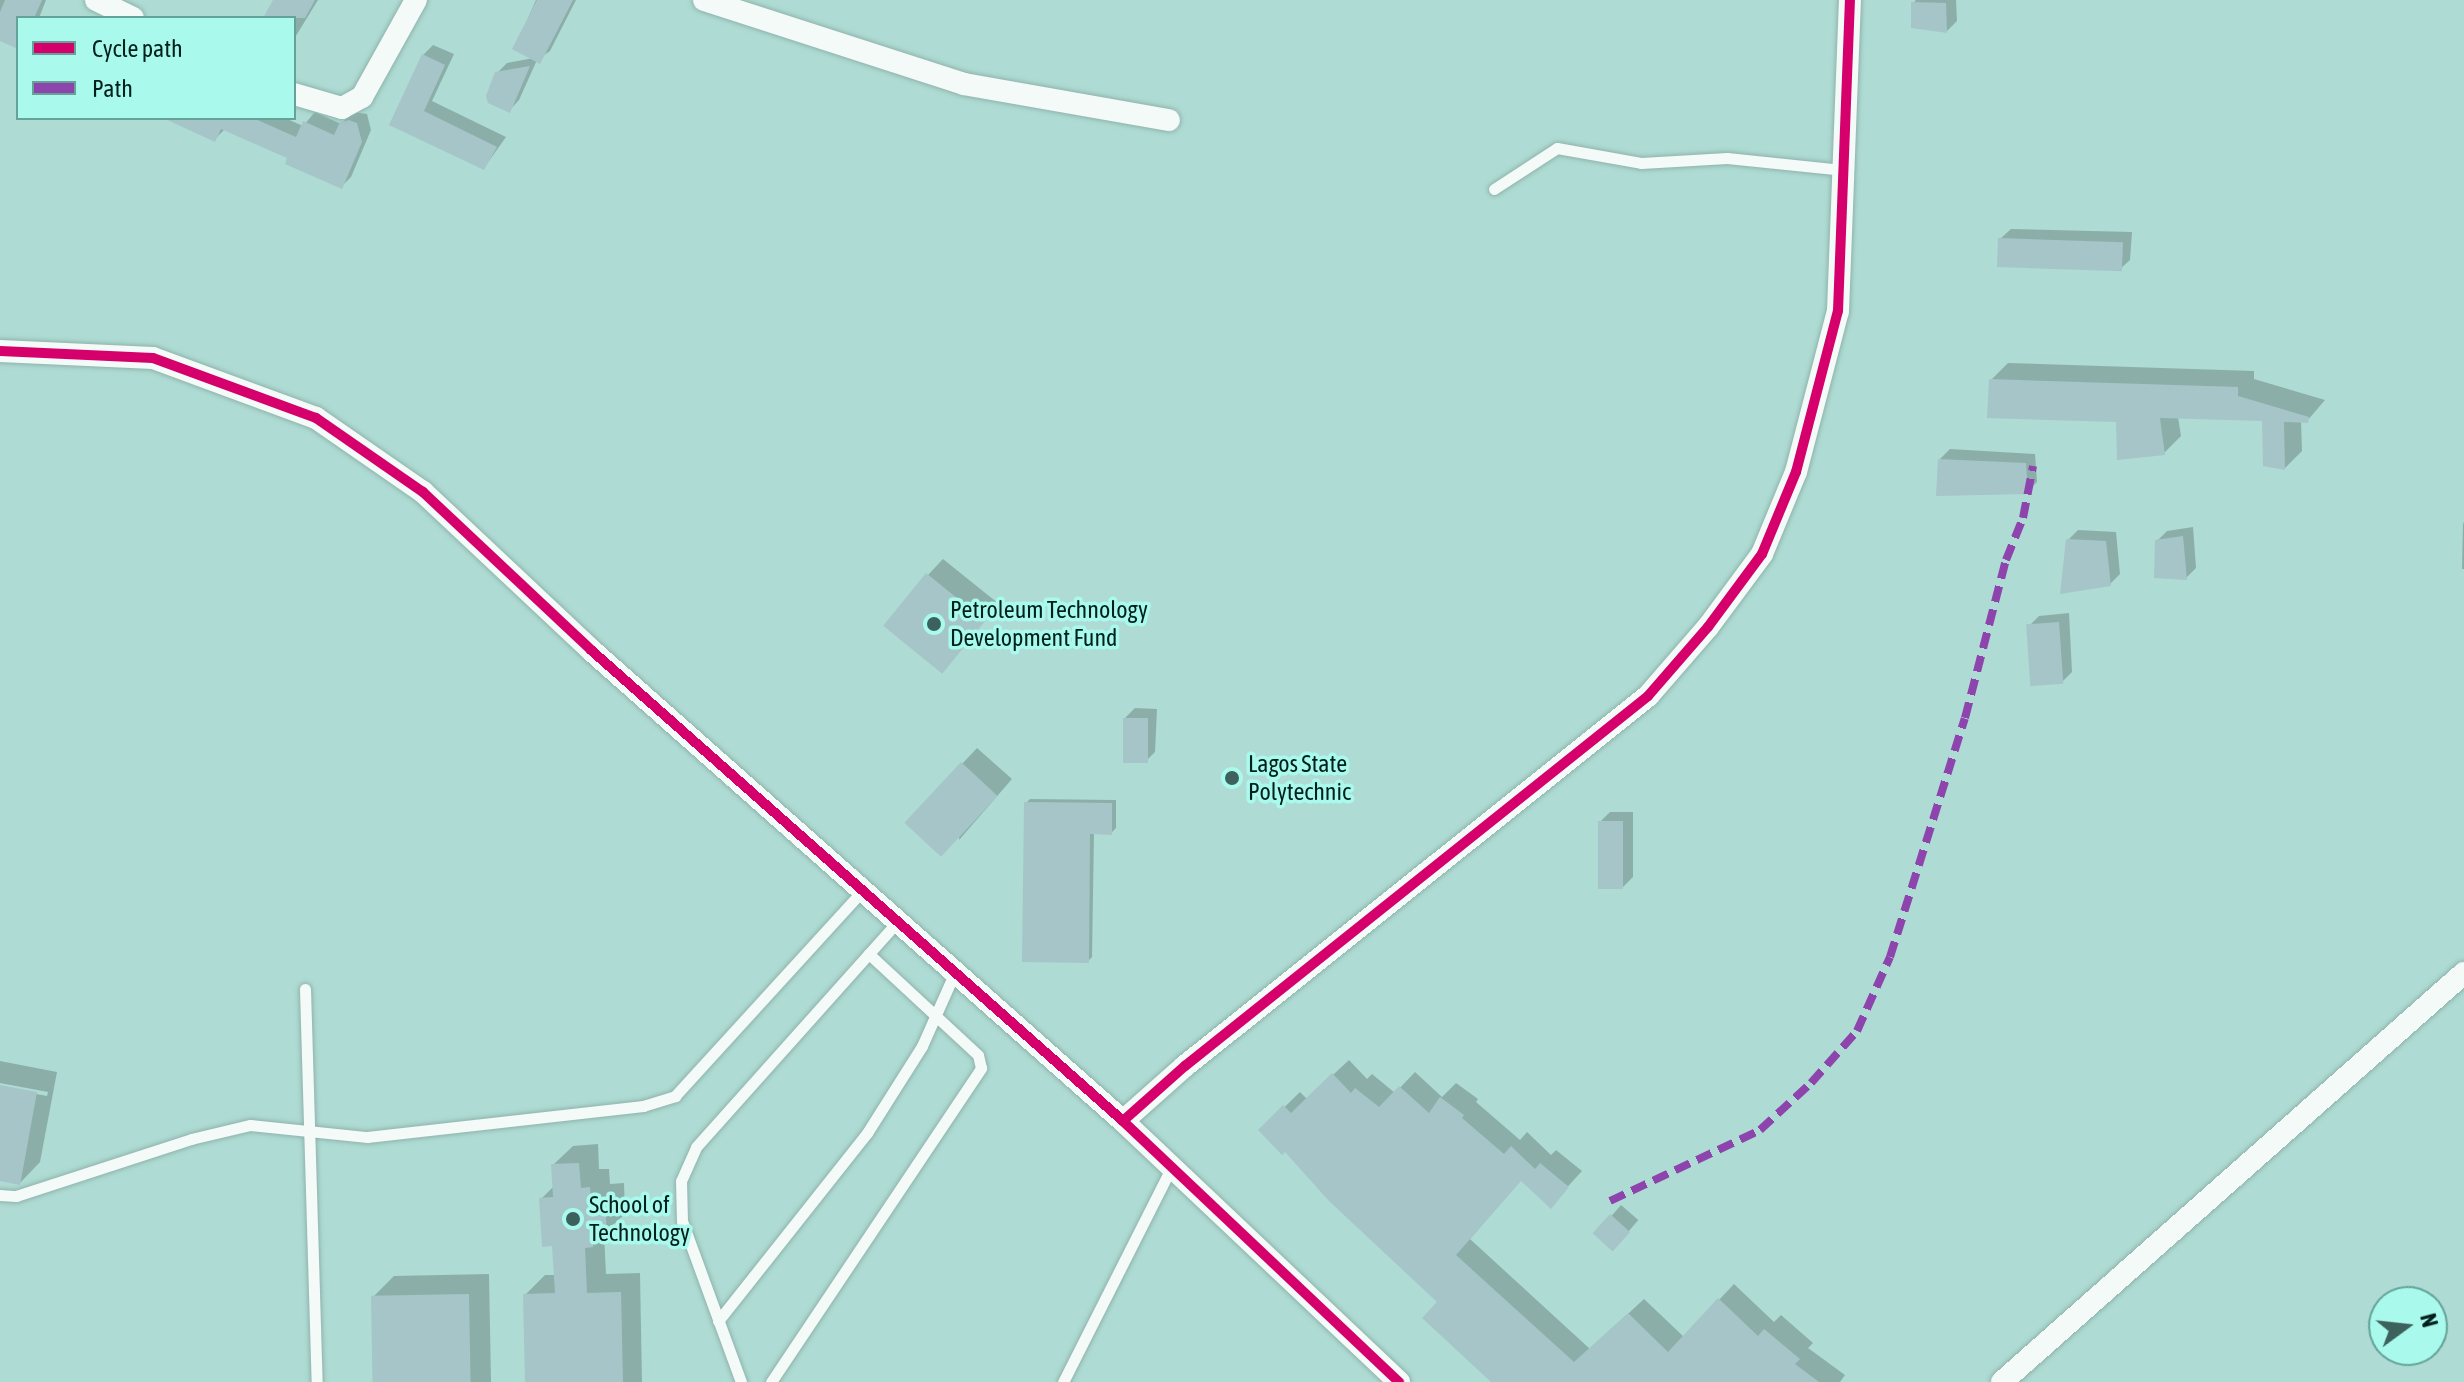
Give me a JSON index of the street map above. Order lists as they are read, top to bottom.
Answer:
{
  "places": ["Petroleum Technology Development Fund", "Lagos State Polytechnic", "School of Technology"],
  "legend": ["Cycle path", "Path"],
  "north": "right"
}
